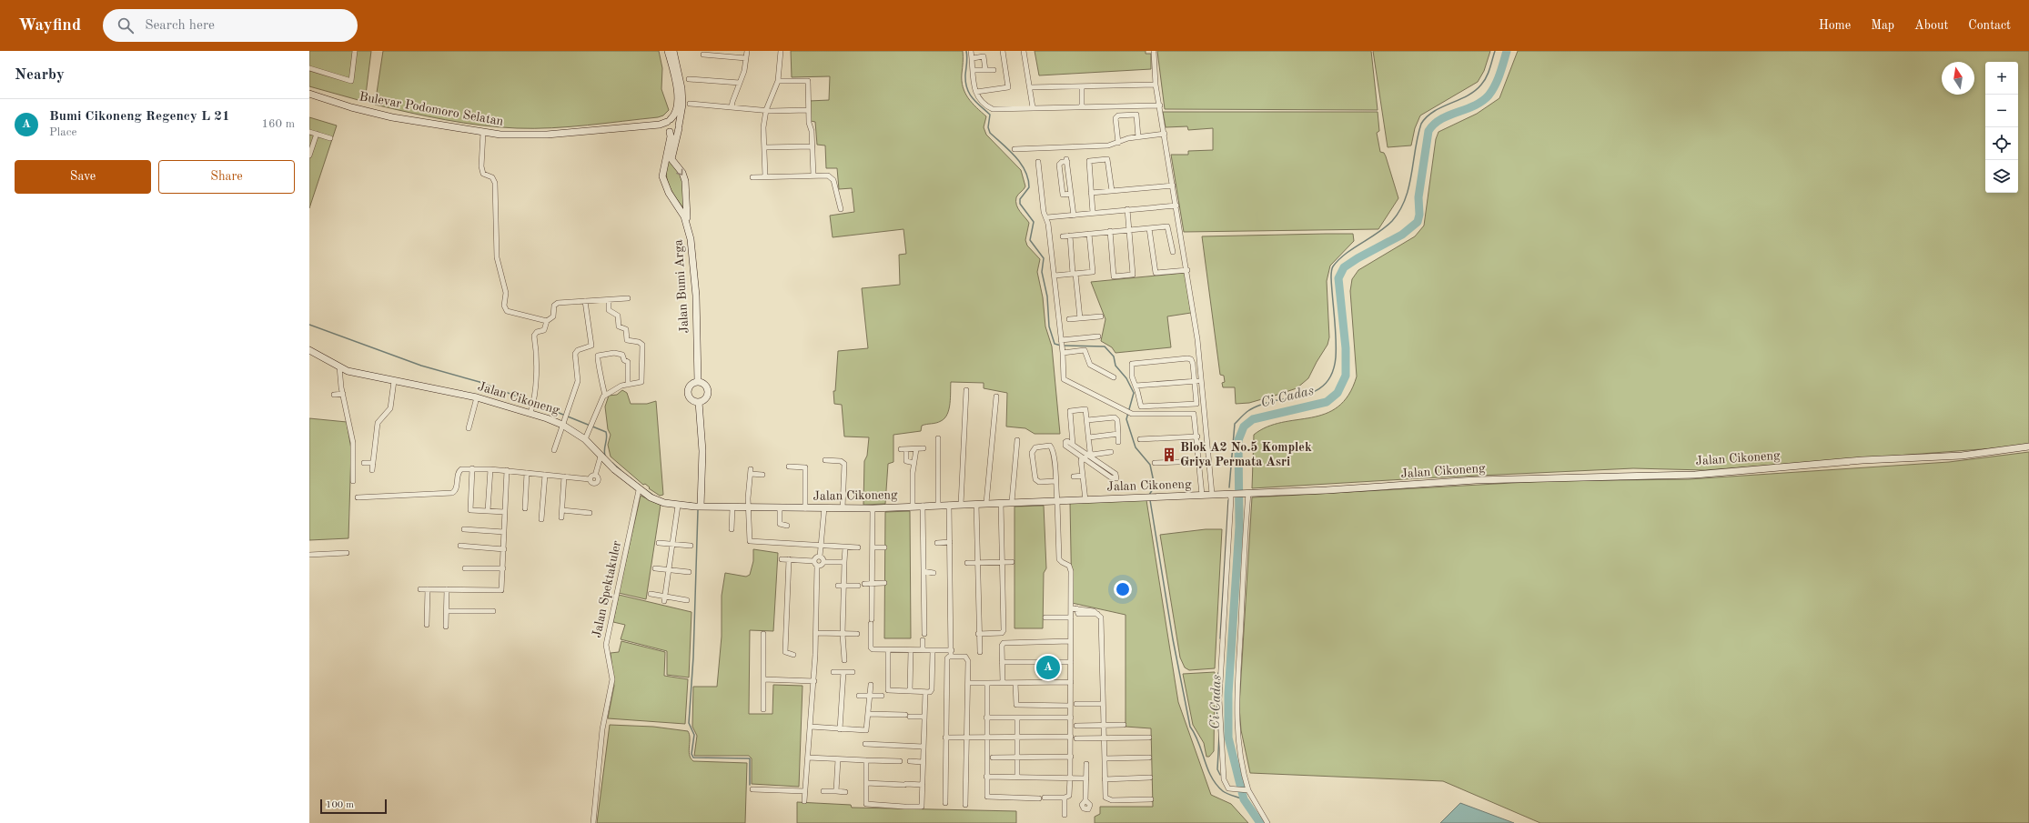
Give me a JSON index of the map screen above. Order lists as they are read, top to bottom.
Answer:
{
  "streets": {
    "street": [
      "Bulevar Podomoro Selatan",
      "Jalan Bumi Arga",
      "Jalan Cikoneng",
      "Jalan Spektakuler"
    ]
  },
  "crossings": [
    ["Bulevar Podomoro Selatan", "Jalan Bumi Arga"],
    ["Jalan Cikoneng", "Jalan Spektakuler"]
  ],
  "water": ["Ci Cadas"],
  "places": {
    "building": ["Blok A2 No.5 Komplek Griya Permata Asri"]
  },
  "scale_bar": "100 m",
  "north": "top",
  "page": {
    "header": "Wayfind",
    "search": "Search here",
    "nav": [
      "Home",
      "Map",
      "About",
      "Contact"
    ],
    "heading": "Nearby",
    "map_buttons": ["+", "−"],
    "list": [
      {
        "mark": "A",
        "name": "Bumi Cikoneng Regency L 21",
        "note": "Place",
        "value": "160 m"
      }
    ],
    "buttons": ["Save", "Share"],
    "pins": "A",
    "scale": "100 m"
  }
}
